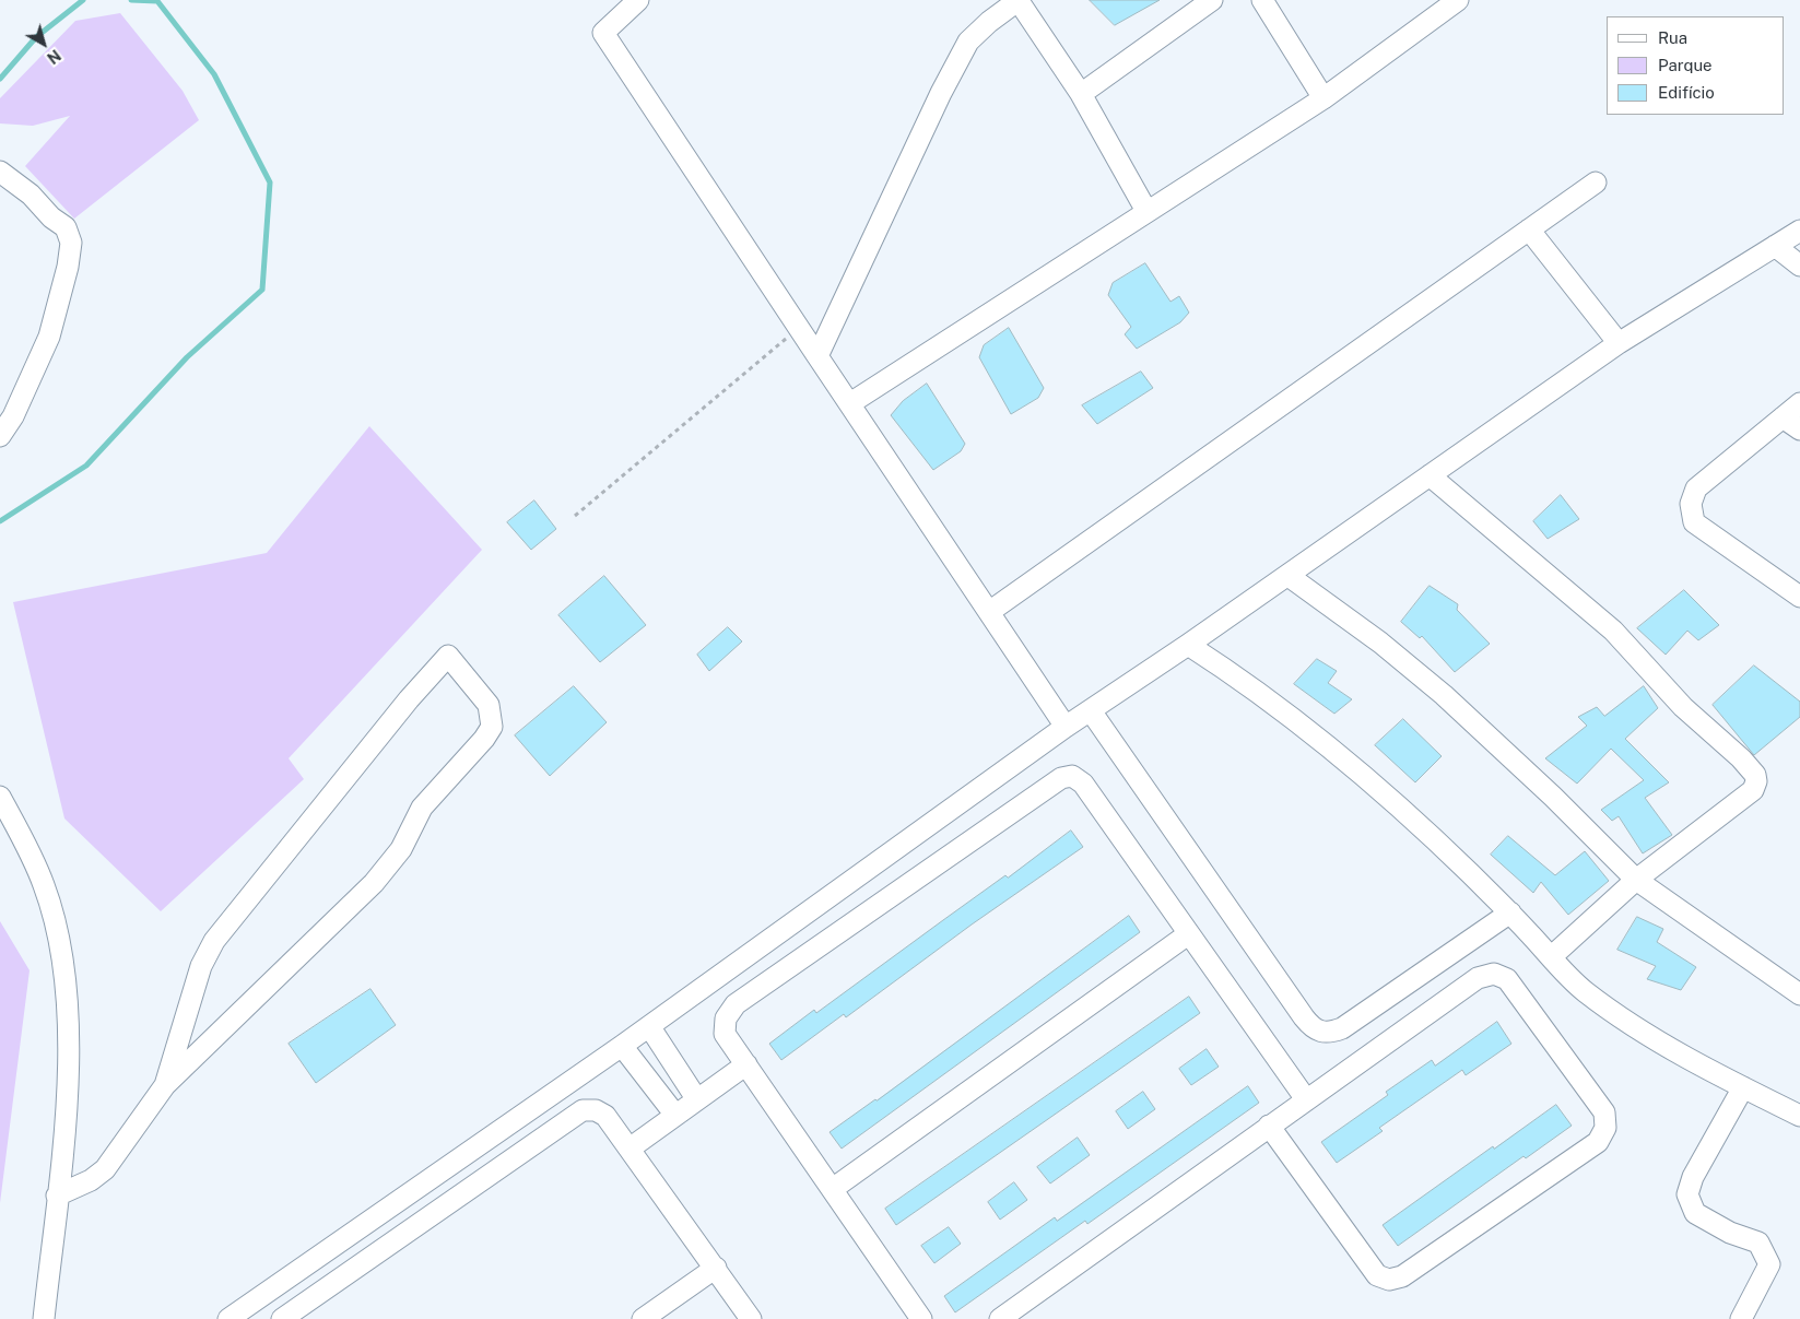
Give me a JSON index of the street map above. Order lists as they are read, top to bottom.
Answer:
{
  "legend": ["Rua", "Parque", "Edifício"],
  "north": "bottom right"
}
